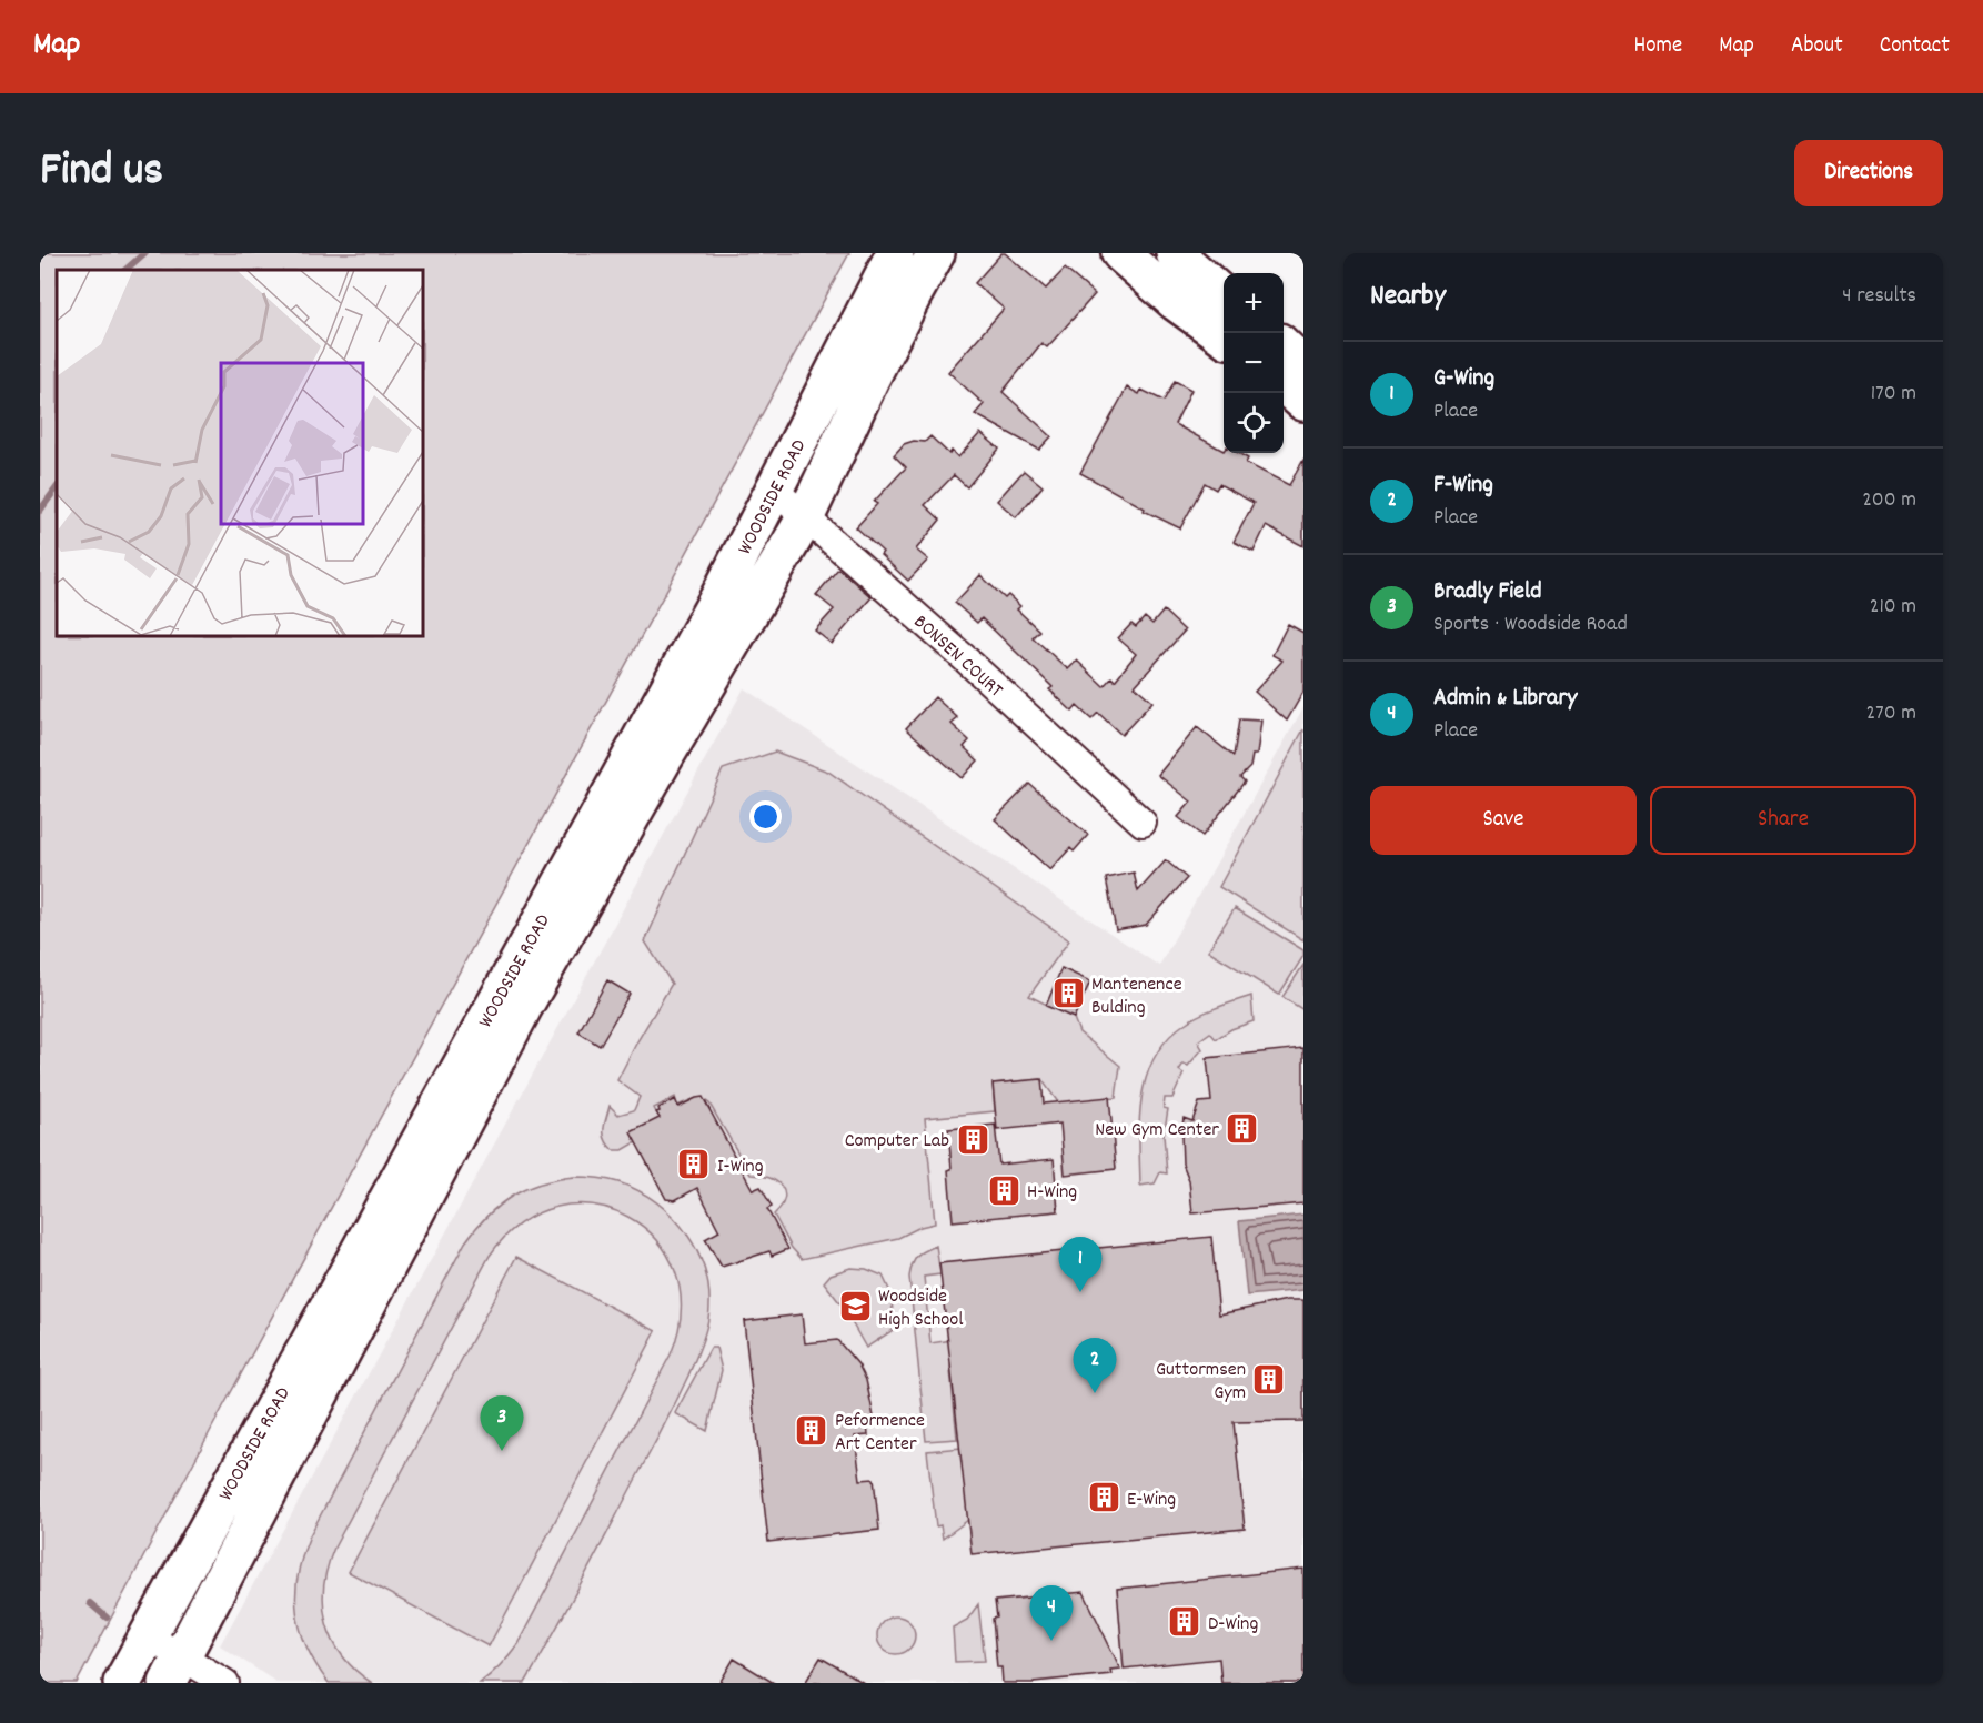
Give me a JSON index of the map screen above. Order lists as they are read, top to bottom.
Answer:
{
  "streets": {
    "main road": ["WOODSIDE ROAD"],
    "street": ["BONSEN COURT"]
  },
  "crossings": [
    ["WOODSIDE ROAD", "BONSEN COURT"]
  ],
  "places": {
    "building": [
      "Mantenence Bulding",
      "New Gym Center",
      "Computer Lab",
      "I-Wing",
      "H-Wing",
      "Guttormsen Gym",
      "Peformence Art Center",
      "E-Wing",
      "D-Wing"
    ],
    "school or university": ["Woodside High School"]
  },
  "page": {
    "header": "Map",
    "nav": [
      "Home",
      "Map",
      "About",
      "Contact"
    ],
    "title": "Find us",
    "buttons": [
      "Directions",
      ["Save", "Share"]
    ],
    "heading": ["Nearby", "4 results"],
    "map_buttons": ["+", "−"],
    "list": [
      {
        "mark": "1",
        "name": "G-Wing",
        "note": "Place",
        "value": "170 m"
      },
      {
        "mark": "2",
        "name": "F-Wing",
        "note": "Place",
        "value": "200 m"
      },
      {
        "mark": "3",
        "name": "Bradly Field",
        "note": "Sports · Woodside Road",
        "value": "210 m"
      },
      {
        "mark": "4",
        "name": "Admin & Library",
        "note": "Place",
        "value": "270 m"
      }
    ],
    "pins": [
      "1",
      "2",
      "3",
      "4"
    ]
  }
}
